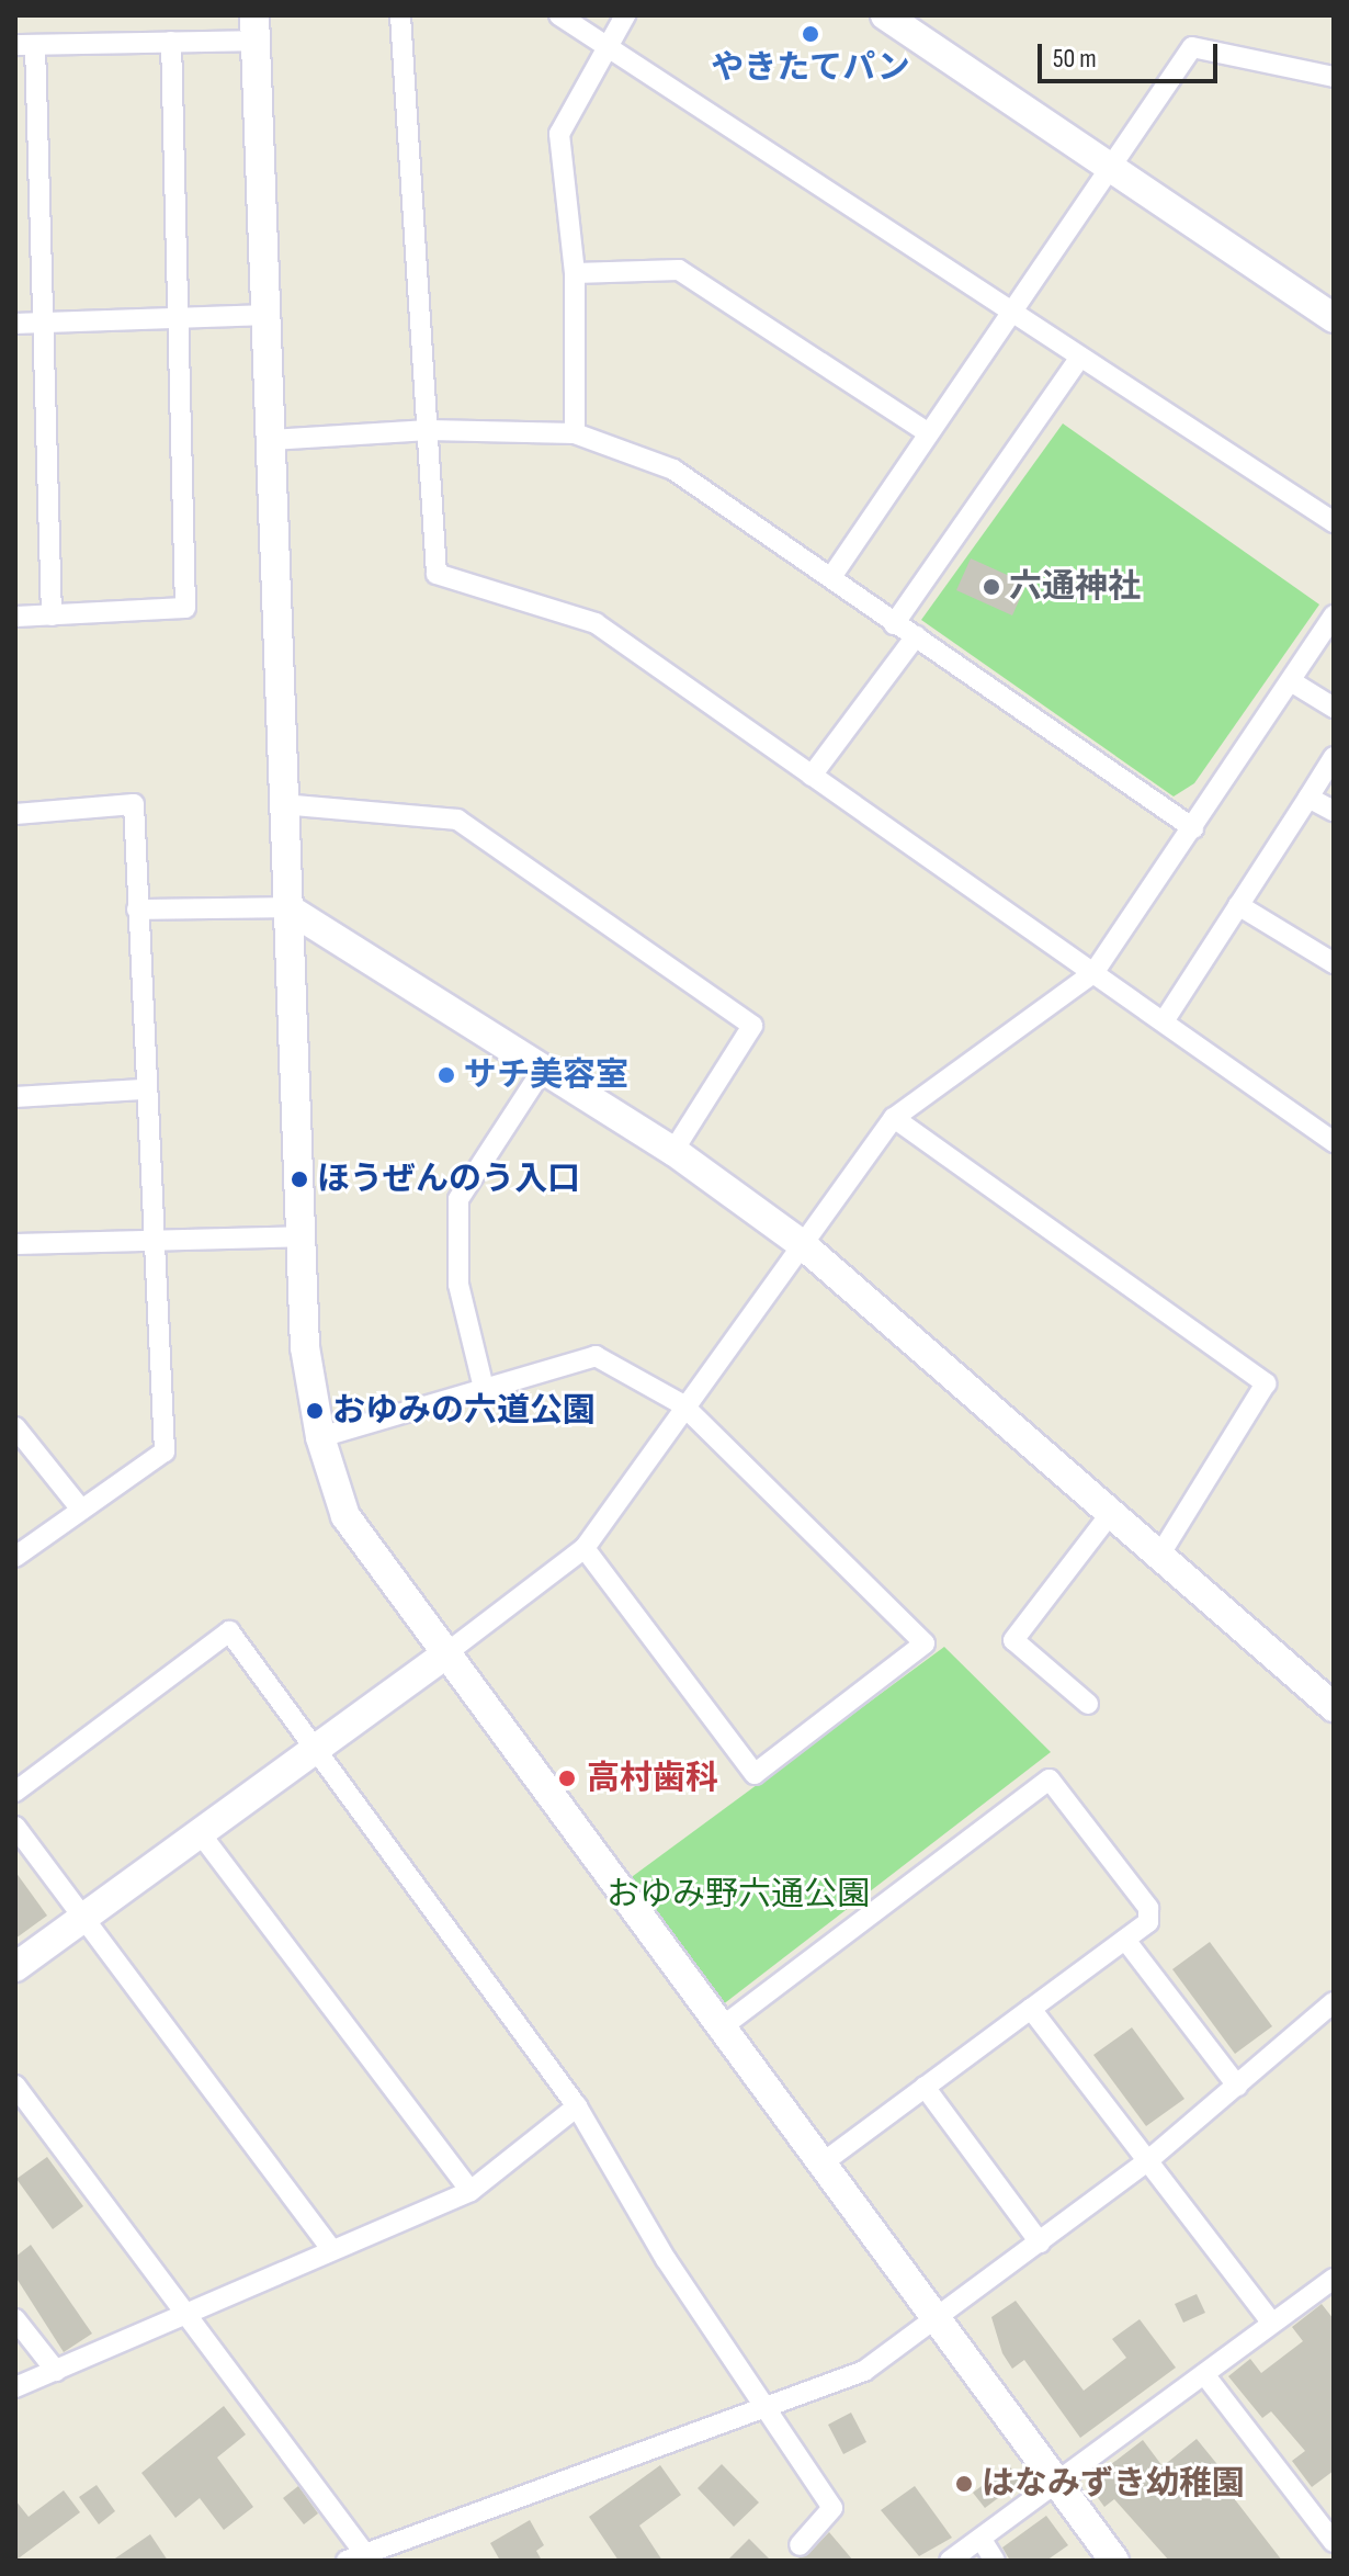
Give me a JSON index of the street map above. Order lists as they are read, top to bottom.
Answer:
{
  "parks": ["おゆみ野六通公園"],
  "places": [
    "やきたてパン",
    "六通神社",
    "サチ美容室",
    "ほうぜんのう入口",
    "おゆみの六道公園",
    "高村歯科",
    "はなみずき幼稚園"
  ],
  "scale_bar": "50 m"
}
